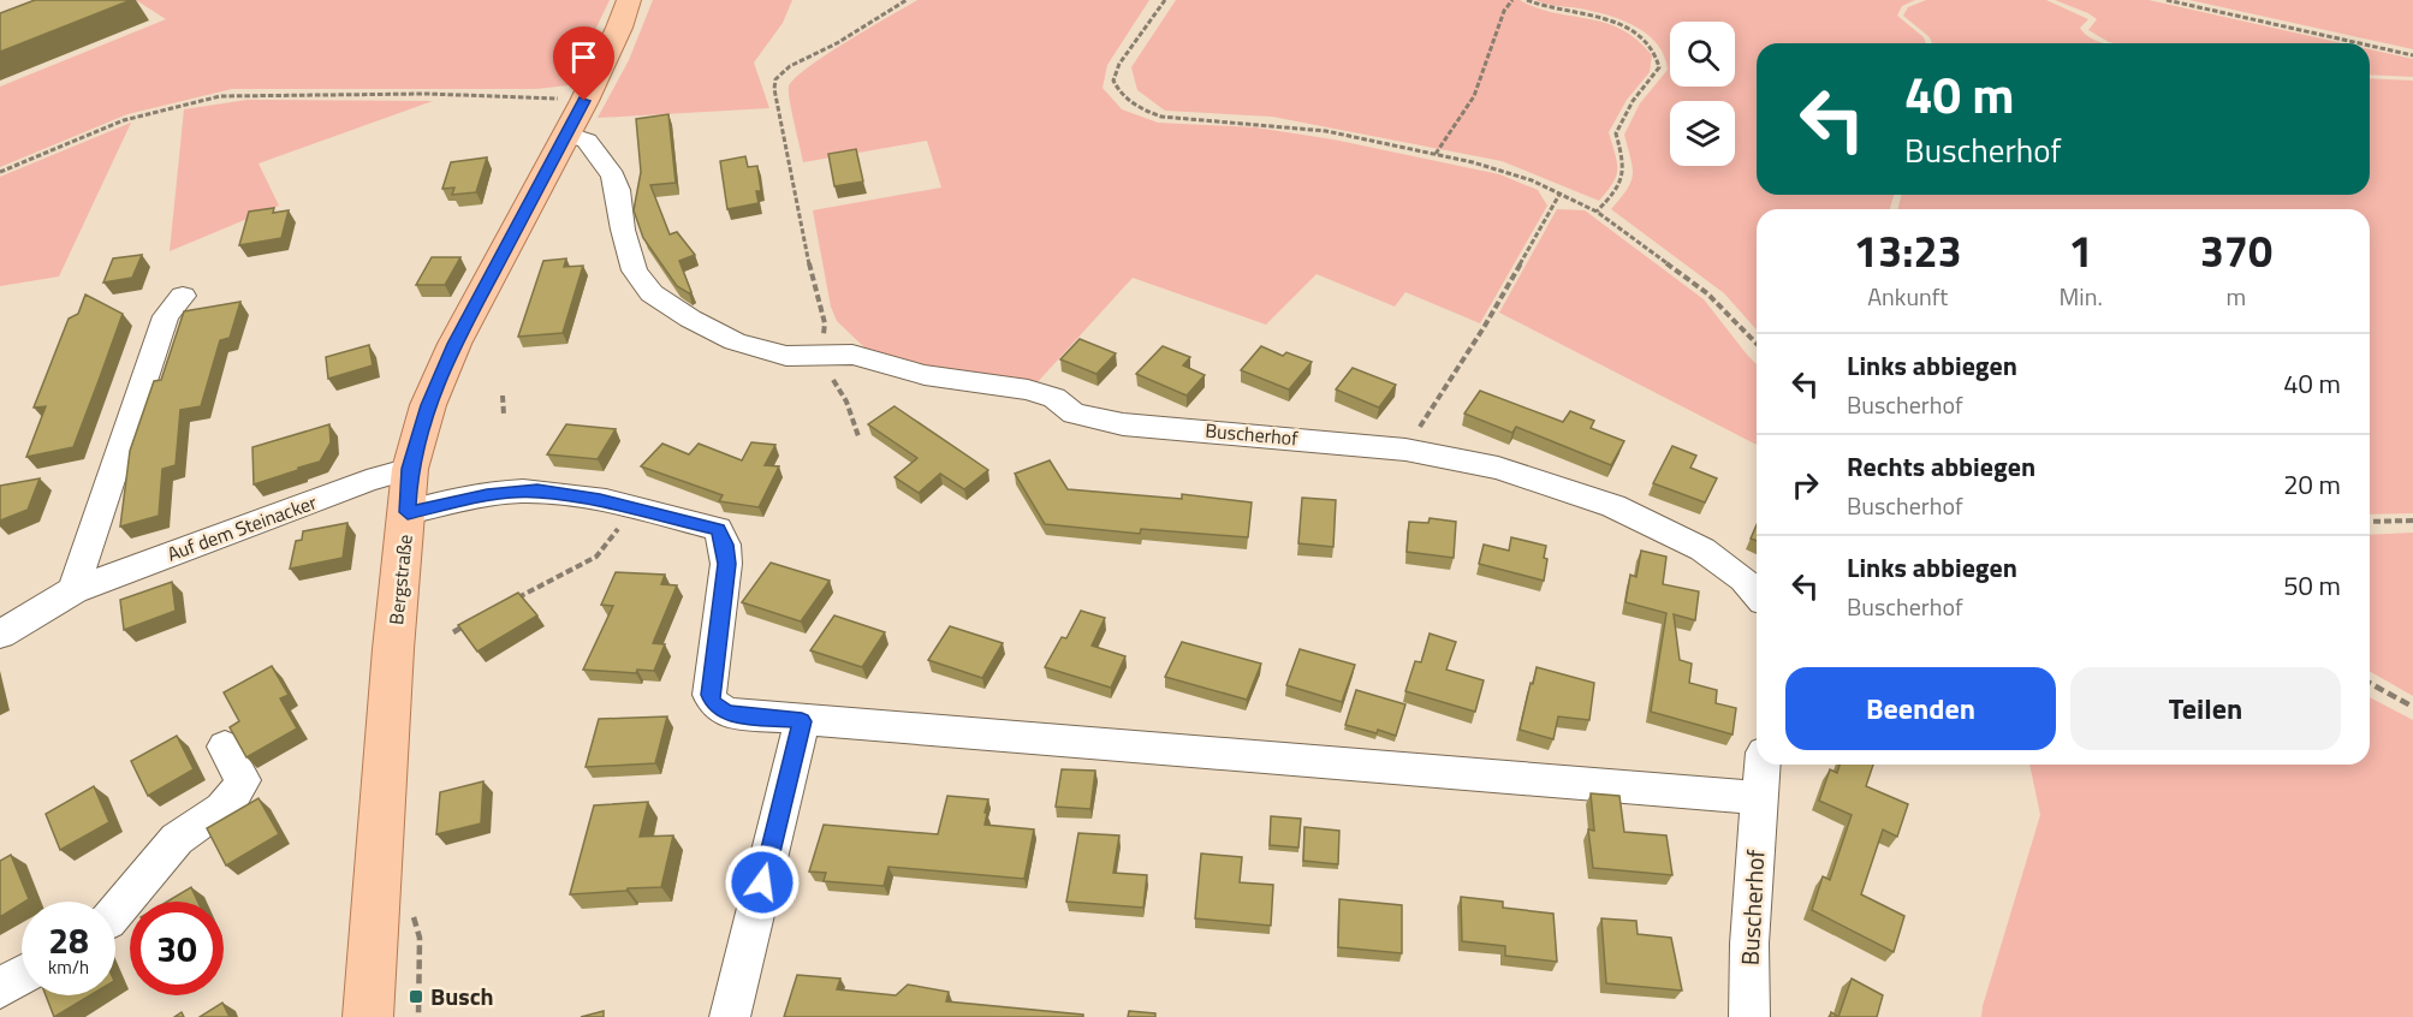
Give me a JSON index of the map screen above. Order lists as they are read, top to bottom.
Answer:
{
  "streets": {
    "main road": ["Bergstraße"],
    "street": ["Buscherhof", "Auf dem Steinacker"]
  },
  "crossings": [
    ["Auf dem Steinacker", "Bergstraße"]
  ],
  "places": {
    "transit": ["Busch"]
  },
  "page": {
    "turn": ["40 m", "Buscherhof"],
    "eta": [
      "13:23",
      "Ankunft",
      "1",
      "Min.",
      "370",
      "m"
    ],
    "list": [
      {
        "name": "Links abbiegen",
        "note": "Buscherhof",
        "value": "40 m"
      },
      {
        "name": "Rechts abbiegen",
        "note": "Buscherhof",
        "value": "20 m"
      },
      {
        "name": "Links abbiegen",
        "note": "Buscherhof",
        "value": "50 m"
      }
    ],
    "buttons": ["Beenden", "Teilen"],
    "speed": "28 km/h",
    "limit": "30"
  }
}
